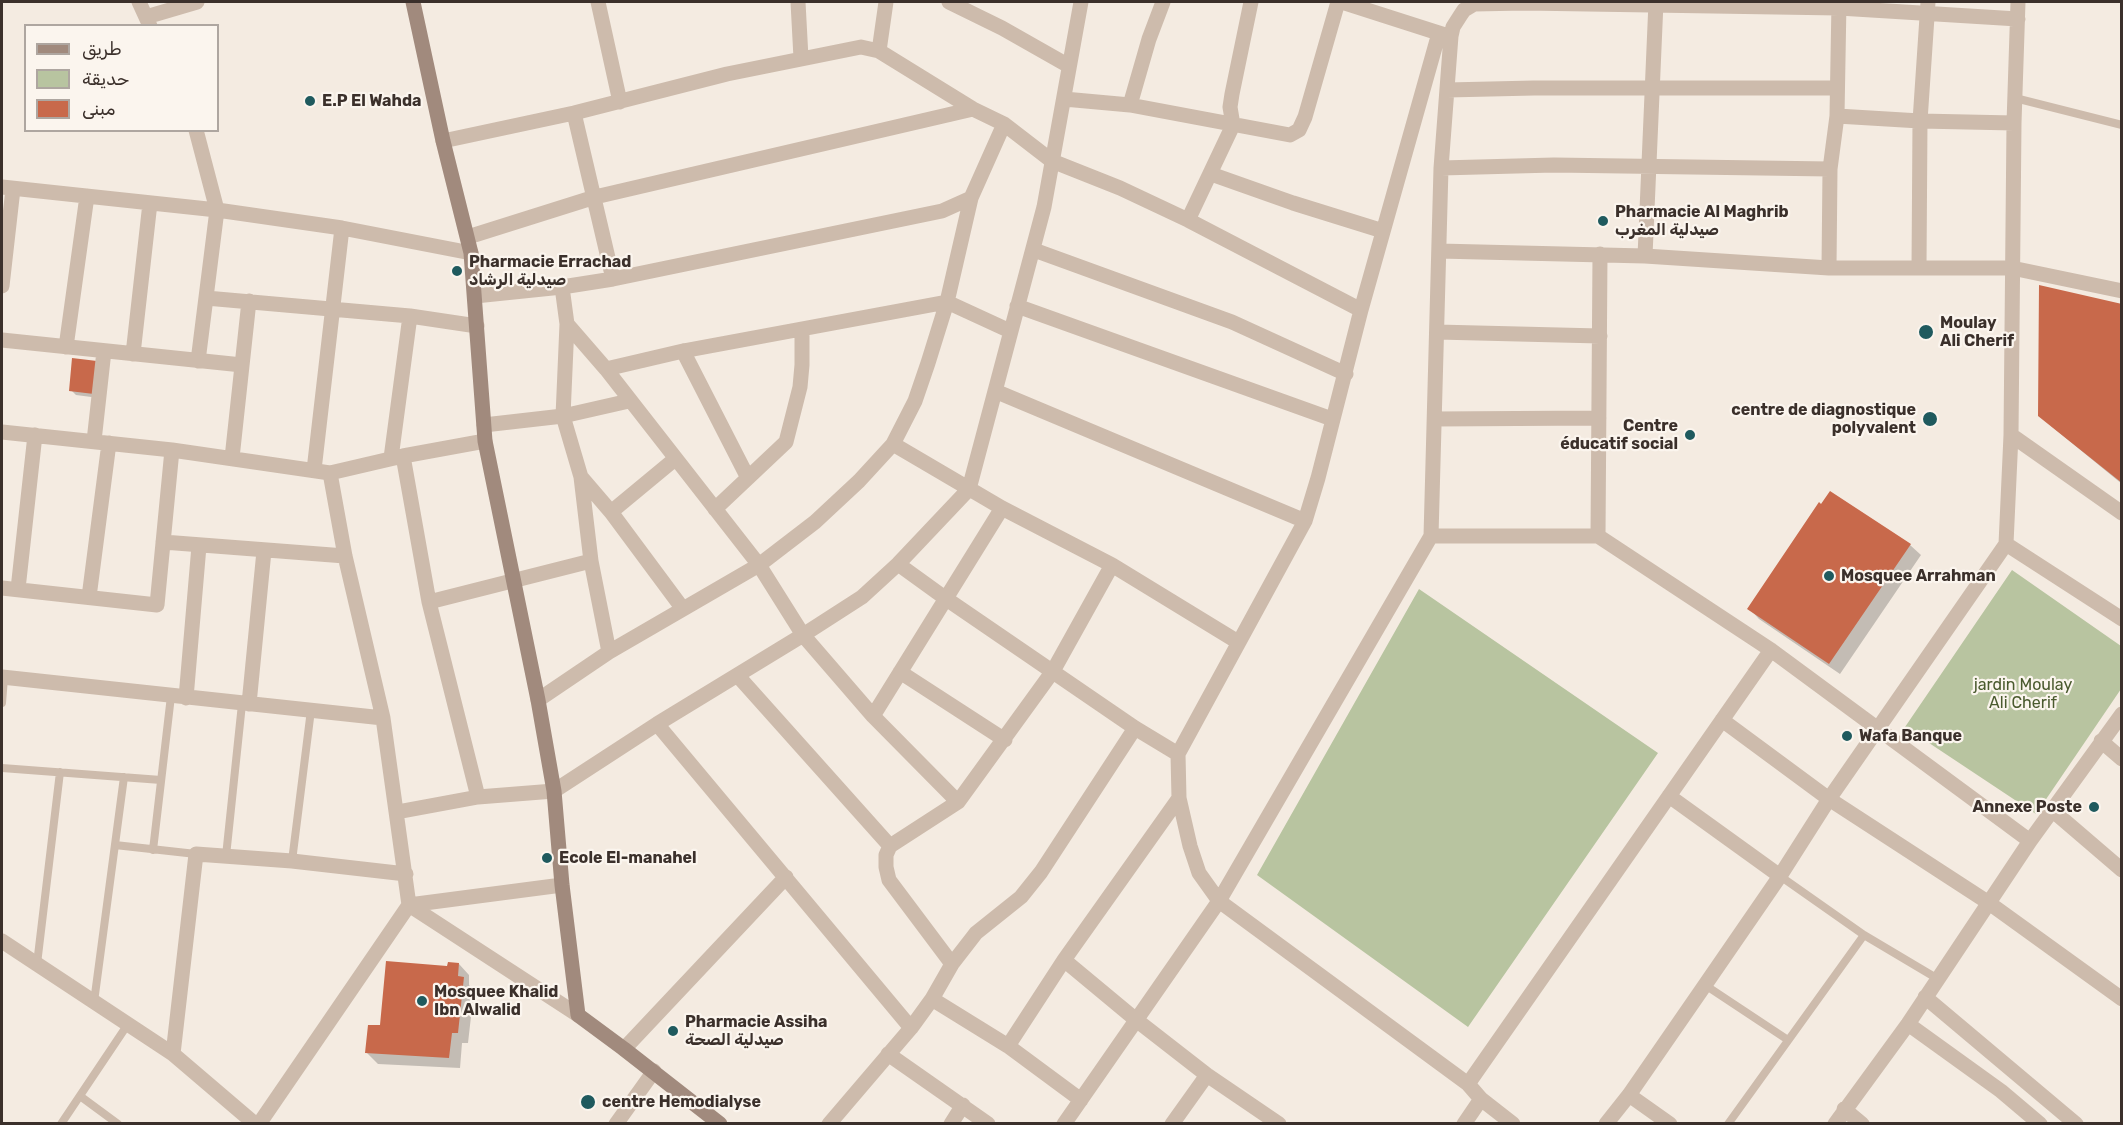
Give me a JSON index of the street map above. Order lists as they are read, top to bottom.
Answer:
{
  "parks": ["jardin Moulay Ali Cherif"],
  "places": [
    "E.P El Wahda",
    "Pharmacie Al Maghrib صيدلية المغرب",
    "Pharmacie Errachad صيدلية الرشاد",
    "Moulay Ali Cherif",
    "centre de diagnostique polyvalent",
    "Centre éducatif social",
    "Mosquee Arrahman",
    "Wafa Banque",
    "Annexe Poste",
    "Ecole El-manahel",
    "Mosquee Khalid Ibn Alwalid",
    "Pharmacie Assiha صيدلية الصحة",
    "centre Hemodialyse"
  ],
  "legend": ["طريق", "حديقة", "مبنى"]
}
